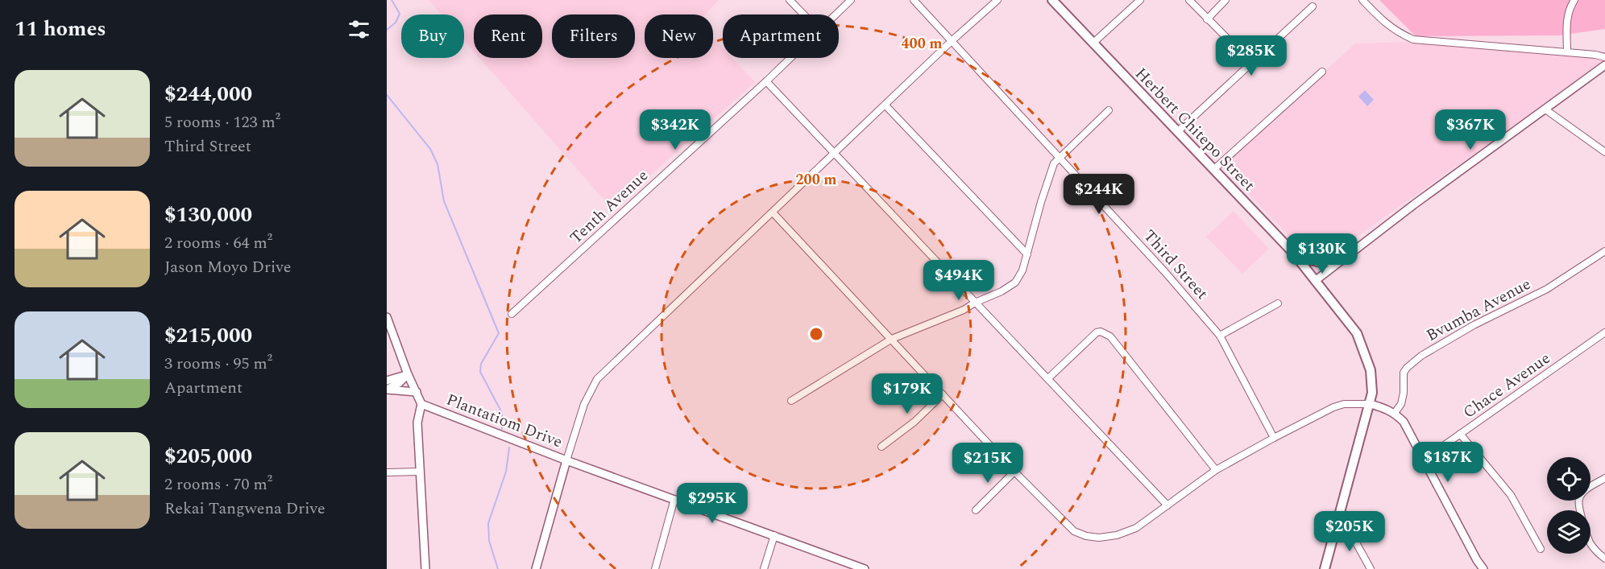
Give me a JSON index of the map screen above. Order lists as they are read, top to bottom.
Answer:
{
  "streets": {
    "main road": ["Herbert Chitepo Street"],
    "street": [
      "Tenth Avenue",
      "Third Street",
      "Bvumba Avenue",
      "Chace Avenue",
      "Plantatiom Drive"
    ]
  },
  "page": {
    "heading": "11 homes",
    "chip": [
      "Buy",
      "Rent",
      "Filters",
      "New",
      "Apartment"
    ],
    "price": [
      "$285K",
      "$342K",
      "$367K",
      "$244K",
      "$130K",
      "$494K",
      "$179K",
      "$187K",
      "$215K",
      "$295K",
      "$205K"
    ],
    "list": [
      {
        "name": "$244,000",
        "note": "5 rooms · 123 m² · Third Street"
      },
      {
        "name": "$130,000",
        "note": "2 rooms · 64 m² · Jason Moyo Drive"
      },
      {
        "name": "$215,000",
        "note": "3 rooms · 95 m² · Apartment"
      },
      {
        "name": "$205,000",
        "note": "2 rooms · 70 m² · Rekai Tangwena Drive"
      }
    ]
  },
  "rings": ["400 m", "200 m"]
}
